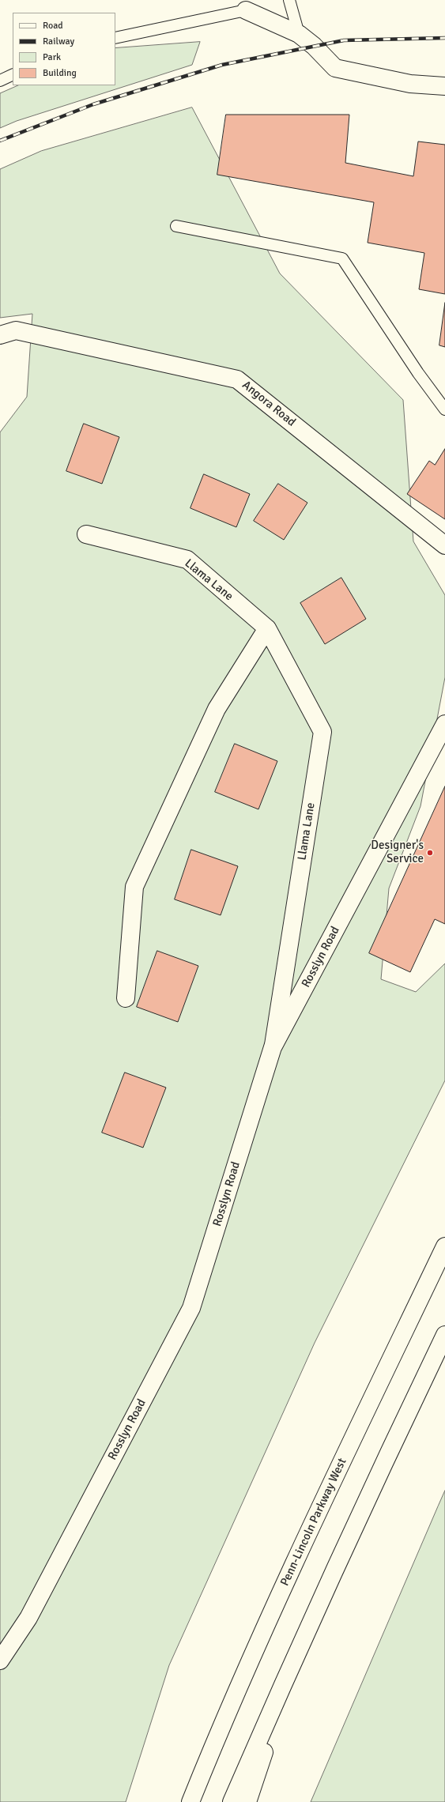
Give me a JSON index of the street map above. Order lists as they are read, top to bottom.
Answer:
{
  "streets": {
    "main road": [
      "Angora Road",
      "Llama Lane",
      "Rosslyn Road",
      "Penn-Lincoln Parkway West"
    ]
  },
  "crossings": [
    ["Llama Lane", "Rosslyn Road"]
  ],
  "places": ["Designer's Service"],
  "legend": [
    "Road",
    "Railway",
    "Park",
    "Building"
  ]
}
